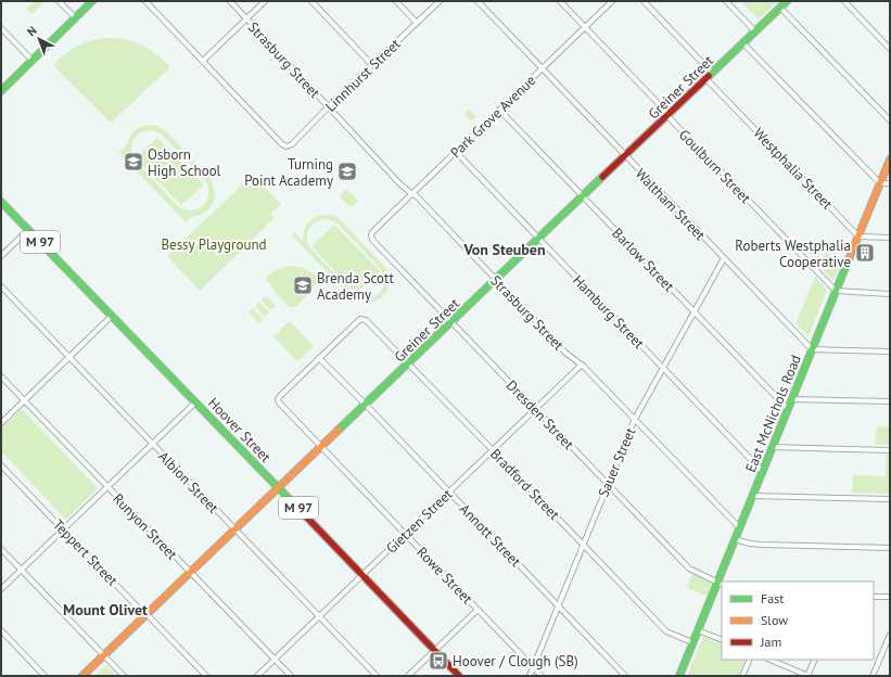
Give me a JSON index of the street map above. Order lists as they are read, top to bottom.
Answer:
{
  "streets": {
    "street": [
      "Strasburg Street",
      "Linnhurst Street",
      "Greiner Street",
      "Park Grove Avenue",
      "Goulburn Street",
      "Westphalia Street",
      "Waltham Street",
      "M 97",
      "Barlow Street",
      "Hamburg Street",
      "East McNichols Road",
      "Dresden Street",
      "Hoover Street",
      "Sauer Street",
      "Albion Street",
      "Bradford Street",
      "Gietzen Street",
      "Runyon Street",
      "Annott Street",
      "Teppert Street",
      "Rowe Street"
    ]
  },
  "crossings": [
    ["Strasburg Street", "Linnhurst Street"],
    ["Strasburg Street", "Greiner Street"],
    ["Strasburg Street", "Park Grove Avenue"],
    ["Strasburg Street", "East McNichols Road"],
    ["Strasburg Street", "Sauer Street"],
    ["Strasburg Street", "Gietzen Street"],
    ["Greiner Street", "Goulburn Street"],
    ["Greiner Street", "Westphalia Street"],
    ["Greiner Street", "Waltham Street"],
    ["Greiner Street", "Barlow Street"],
    ["Greiner Street", "Hamburg Street"],
    ["Greiner Street", "Dresden Street"],
    ["Greiner Street", "Hoover Street"],
    ["Greiner Street", "Albion Street"],
    ["Greiner Street", "Bradford Street"],
    ["Greiner Street", "Runyon Street"],
    ["Greiner Street", "Annott Street"],
    ["Greiner Street", "Teppert Street"],
    ["Greiner Street", "Rowe Street"],
    ["Park Grove Avenue", "Goulburn Street"],
    ["Park Grove Avenue", "Waltham Street"],
    ["Park Grove Avenue", "Barlow Street"],
    ["Park Grove Avenue", "Hamburg Street"],
    ["Park Grove Avenue", "Dresden Street"],
    ["Goulburn Street", "East McNichols Road"],
    ["Westphalia Street", "East McNichols Road"],
    ["Waltham Street", "East McNichols Road"],
    ["Waltham Street", "Sauer Street"],
    ["Barlow Street", "East McNichols Road"],
    ["Barlow Street", "Sauer Street"],
    ["Hamburg Street", "East McNichols Road"],
    ["Hamburg Street", "Sauer Street"],
    ["East McNichols Road", "Dresden Street"],
    ["East McNichols Road", "Bradford Street"],
    ["Dresden Street", "Sauer Street"],
    ["Dresden Street", "Gietzen Street"],
    ["Hoover Street", "Gietzen Street"],
    ["Sauer Street", "Bradford Street"],
    ["Sauer Street", "Annott Street"],
    ["Sauer Street", "Rowe Street"],
    ["Albion Street", "Gietzen Street"],
    ["Bradford Street", "Gietzen Street"],
    ["Bradford Street", "Annott Street"],
    ["Bradford Street", "Rowe Street"],
    ["Gietzen Street", "Runyon Street"],
    ["Gietzen Street", "Annott Street"],
    ["Gietzen Street", "Rowe Street"],
    ["Annott Street", "Rowe Street"]
  ],
  "districts": ["Von Steuben", "Mount Olivet"],
  "parks": ["Bessy Playground"],
  "places": {
    "school or university": ["Osborn High School", "Turning Point Academy", "Brenda Scott Academy"],
    "building": ["Roberts Westphalia Cooperative"],
    "bus stop": ["Hoover / Clough (SB)"]
  },
  "legend": ["Fast", "Slow", "Jam"],
  "north": "top left"
}
